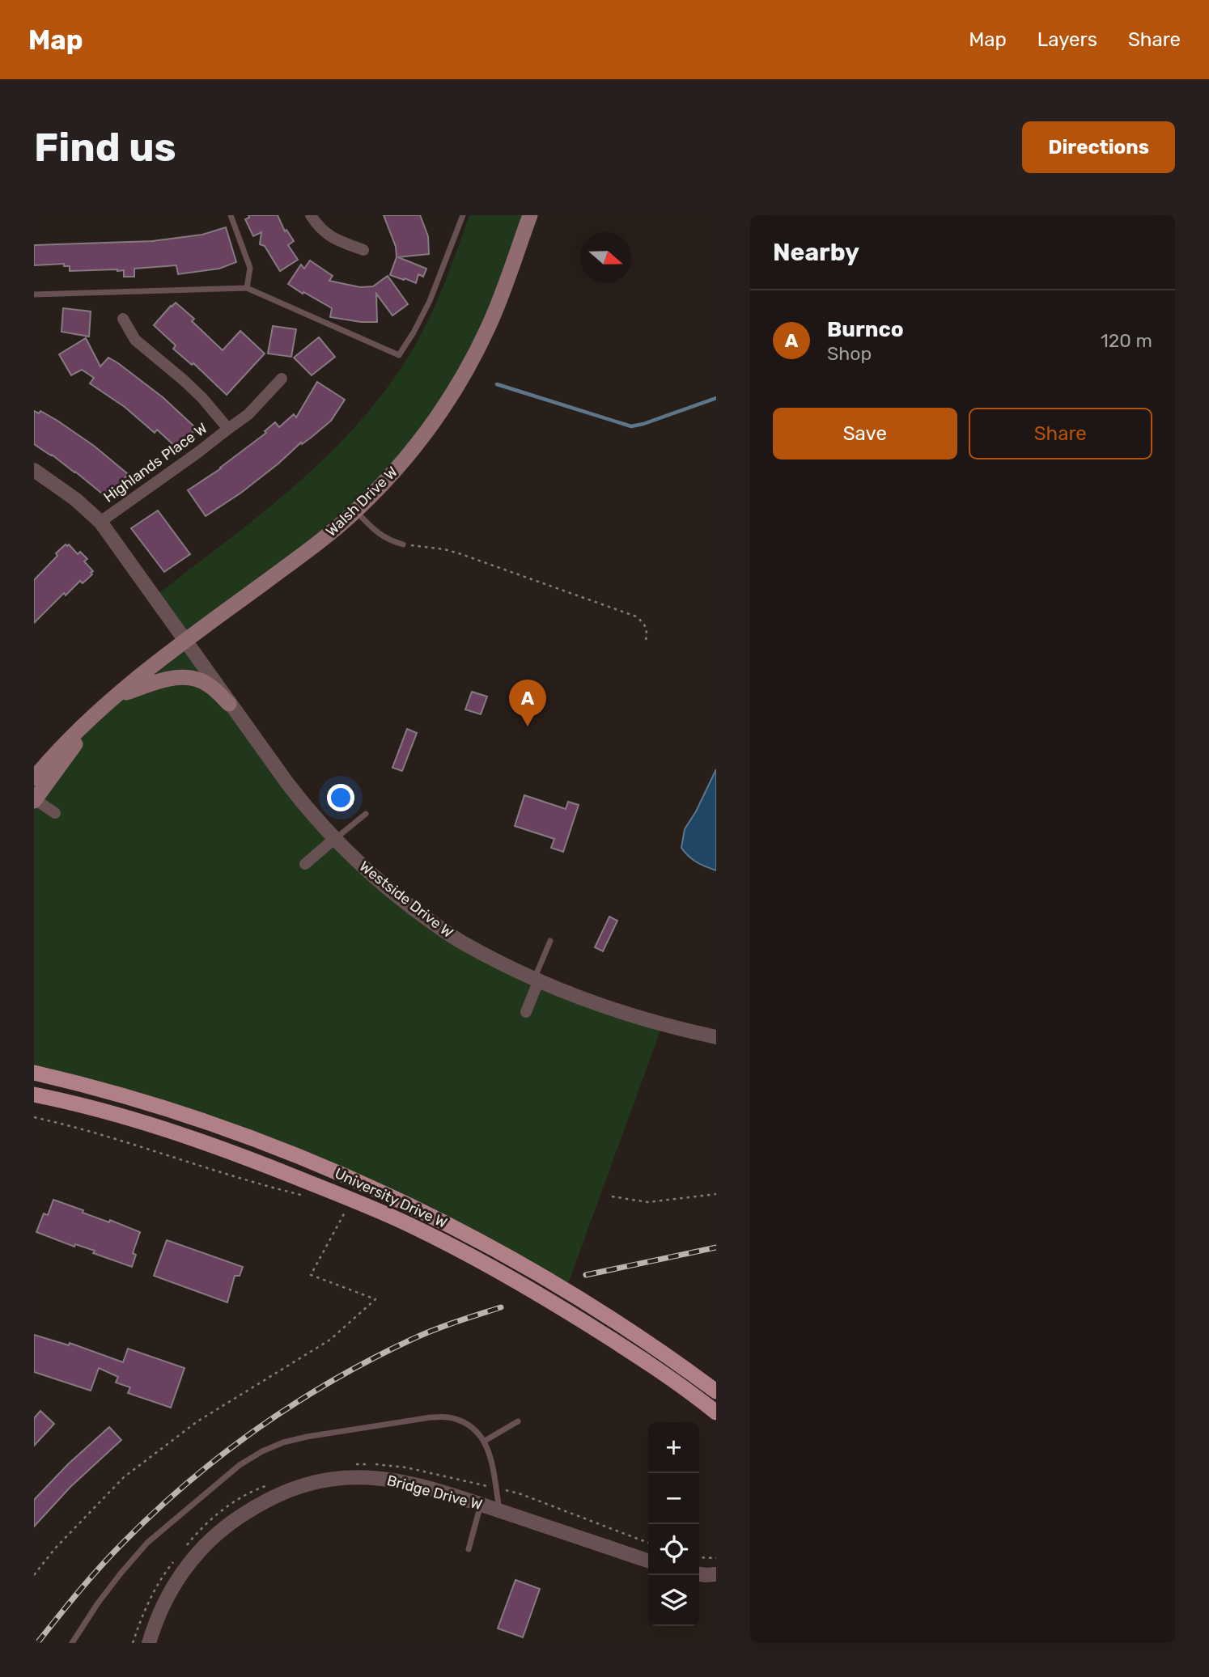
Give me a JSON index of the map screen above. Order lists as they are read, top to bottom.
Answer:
{
  "streets": {
    "main road": ["Walsh Drive W", "University Drive W"],
    "street": ["Highlands Place W", "Westside Drive W", "Bridge Drive W"]
  },
  "crossings": [
    ["Highlands Place W", "Westside Drive W"],
    ["Walsh Drive W", "Westside Drive W"]
  ],
  "north": "right",
  "page": {
    "header": "Map",
    "nav": ["Map", "Layers", "Share"],
    "buttons": [
      "Directions",
      ["Save", "Share"]
    ],
    "title": "Find us",
    "heading": "Nearby",
    "list": [
      {
        "mark": "A",
        "name": "Burnco",
        "note": "Shop",
        "value": "120 m"
      }
    ],
    "pins": "A",
    "map_buttons": ["+", "−"]
  }
}
